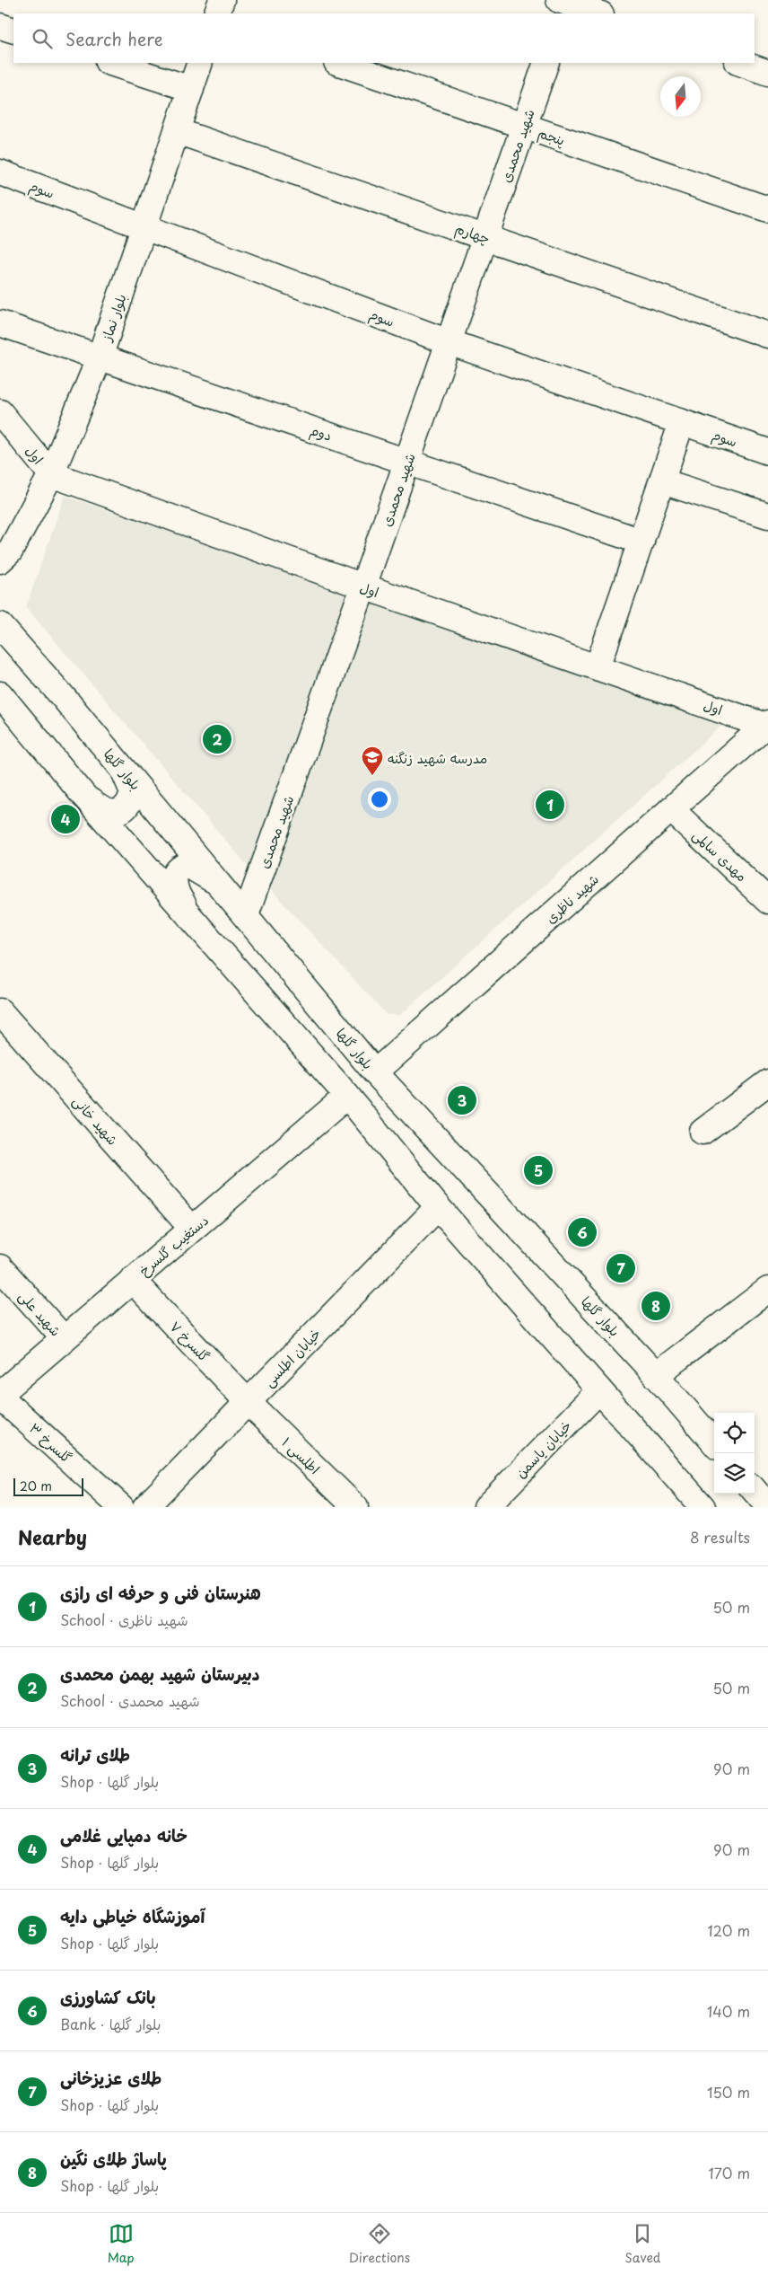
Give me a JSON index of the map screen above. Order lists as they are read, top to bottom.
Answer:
{
  "streets": {
    "street": [
      "پنجم",
      "شهید محمدی",
      "سوم",
      "چهارم",
      "بلوار نماز",
      "دوم",
      "اول",
      "بلوار گلها",
      "مهدی سالمی",
      "شهید ناظری",
      "شهید خانی",
      "دستغیب گلسرخ",
      "شهید علی",
      "گلسرخ ۷",
      "خیابان اطلسی",
      "گلسرخ ۳",
      "خیابان یاسمن",
      "اطلسی ۱"
    ]
  },
  "crossings": [
    ["پنجم", "شهید محمدی"],
    ["شهید محمدی", "سوم"],
    ["شهید محمدی", "چهارم"],
    ["شهید محمدی", "دوم"],
    ["شهید محمدی", "اول"],
    ["شهید محمدی", "بلوار گلها"],
    ["سوم", "بلوار نماز"],
    ["چهارم", "بلوار نماز"],
    ["بلوار نماز", "دوم"],
    ["بلوار نماز", "اول"],
    ["اول", "شهید ناظری"],
    ["بلوار گلها", "شهید ناظری"],
    ["مهدی سالمی", "شهید ناظری"],
    ["شهید خانی", "دستغیب گلسرخ"],
    ["دستغیب گلسرخ", "شهید علی"],
    ["دستغیب گلسرخ", "گلسرخ ۷"],
    ["دستغیب گلسرخ", "گلسرخ ۳"],
    ["گلسرخ ۷", "خیابان اطلسی"],
    ["گلسرخ ۷", "اطلسی ۱"],
    ["خیابان اطلسی", "اطلسی ۱"]
  ],
  "places": {
    "school or university": ["مدرسه شهید زنگنه"]
  },
  "scale_bar": "20 m",
  "north": "bottom",
  "page": {
    "search": "Search here",
    "pins": [
      "2",
      "1",
      "4",
      "3",
      "5",
      "6",
      "7",
      "8"
    ],
    "scale": "20 m",
    "heading": ["Nearby", "8 results"],
    "list": [
      {
        "mark": "1",
        "name": "هنرستان فنی و حرفه ای رازی",
        "note": "School · شهید ناظری",
        "value": "50 m"
      },
      {
        "mark": "2",
        "name": "دبیرستان شهید بهمن محمدی",
        "note": "School · شهید محمدی",
        "value": "50 m"
      },
      {
        "mark": "3",
        "name": "طلای ترانه",
        "note": "Shop · بلوار گلها",
        "value": "90 m"
      },
      {
        "mark": "4",
        "name": "خانه دمپایی غلامی",
        "note": "Shop · بلوار گلها",
        "value": "90 m"
      },
      {
        "mark": "5",
        "name": "آموزشگاه خیاطی دایه",
        "note": "Shop · بلوار گلها",
        "value": "120 m"
      },
      {
        "mark": "6",
        "name": "بانک کشاورزی",
        "note": "Bank · بلوار گلها",
        "value": "140 m"
      },
      {
        "mark": "7",
        "name": "طلای عزیزخانی",
        "note": "Shop · بلوار گلها",
        "value": "150 m"
      },
      {
        "mark": "8",
        "name": "پاساژ طلای نگین",
        "note": "Shop · بلوار گلها",
        "value": "170 m"
      }
    ],
    "nav": ["Map", "Directions", "Saved"]
  }
}
